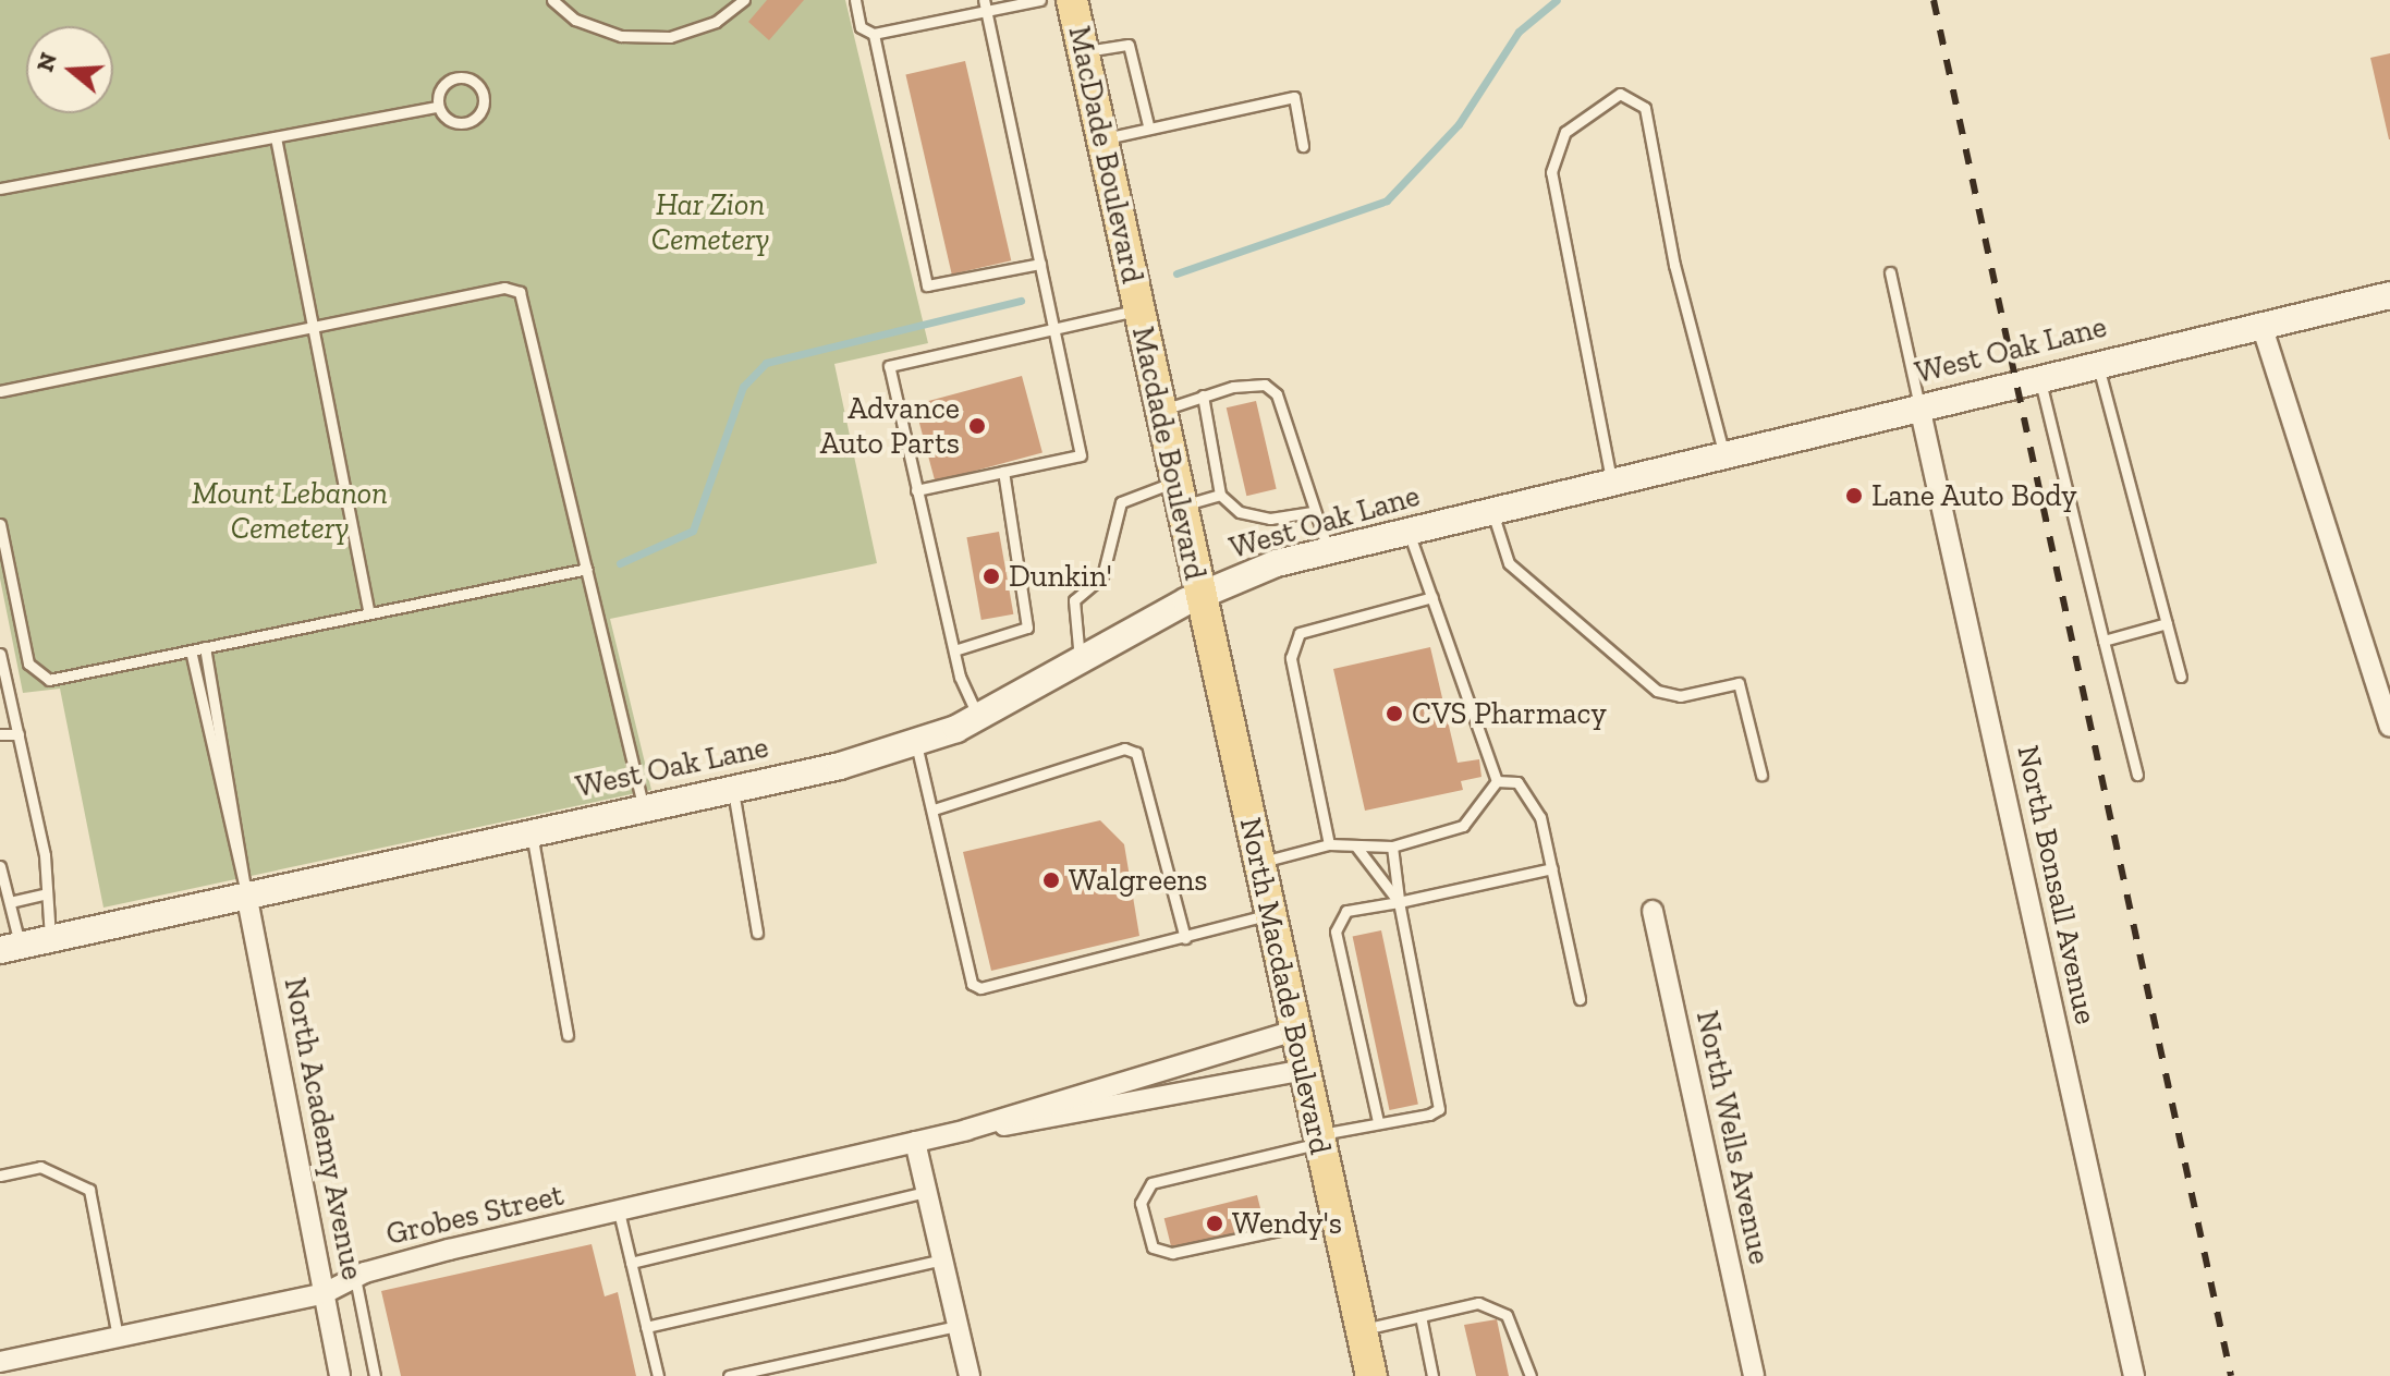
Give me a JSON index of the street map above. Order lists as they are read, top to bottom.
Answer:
{
  "streets": {
    "main road": [
      "MacDade Boulevard",
      "West Oak Lane",
      "Macdade Boulevard",
      "North Macdade Boulevard"
    ],
    "street": [
      "North Bonsall Avenue",
      "North Academy Avenue",
      "North Wells Avenue",
      "Grobes Street"
    ]
  },
  "crossings": [
    ["MacDade Boulevard", "Macdade Boulevard"],
    ["West Oak Lane", "Macdade Boulevard"],
    ["West Oak Lane", "North Bonsall Avenue"],
    ["West Oak Lane", "North Macdade Boulevard"],
    ["West Oak Lane", "North Academy Avenue"],
    ["Macdade Boulevard", "North Macdade Boulevard"],
    ["North Macdade Boulevard", "Grobes Street"],
    ["North Academy Avenue", "Grobes Street"]
  ],
  "parks": ["Har Zion Cemetery", "Mount Lebanon Cemetery"],
  "places": [
    "Advance Auto Parts",
    "Lane Auto Body",
    "Dunkin'",
    "CVS Pharmacy",
    "Walgreens",
    "Wendy's"
  ],
  "north": "left"
}
